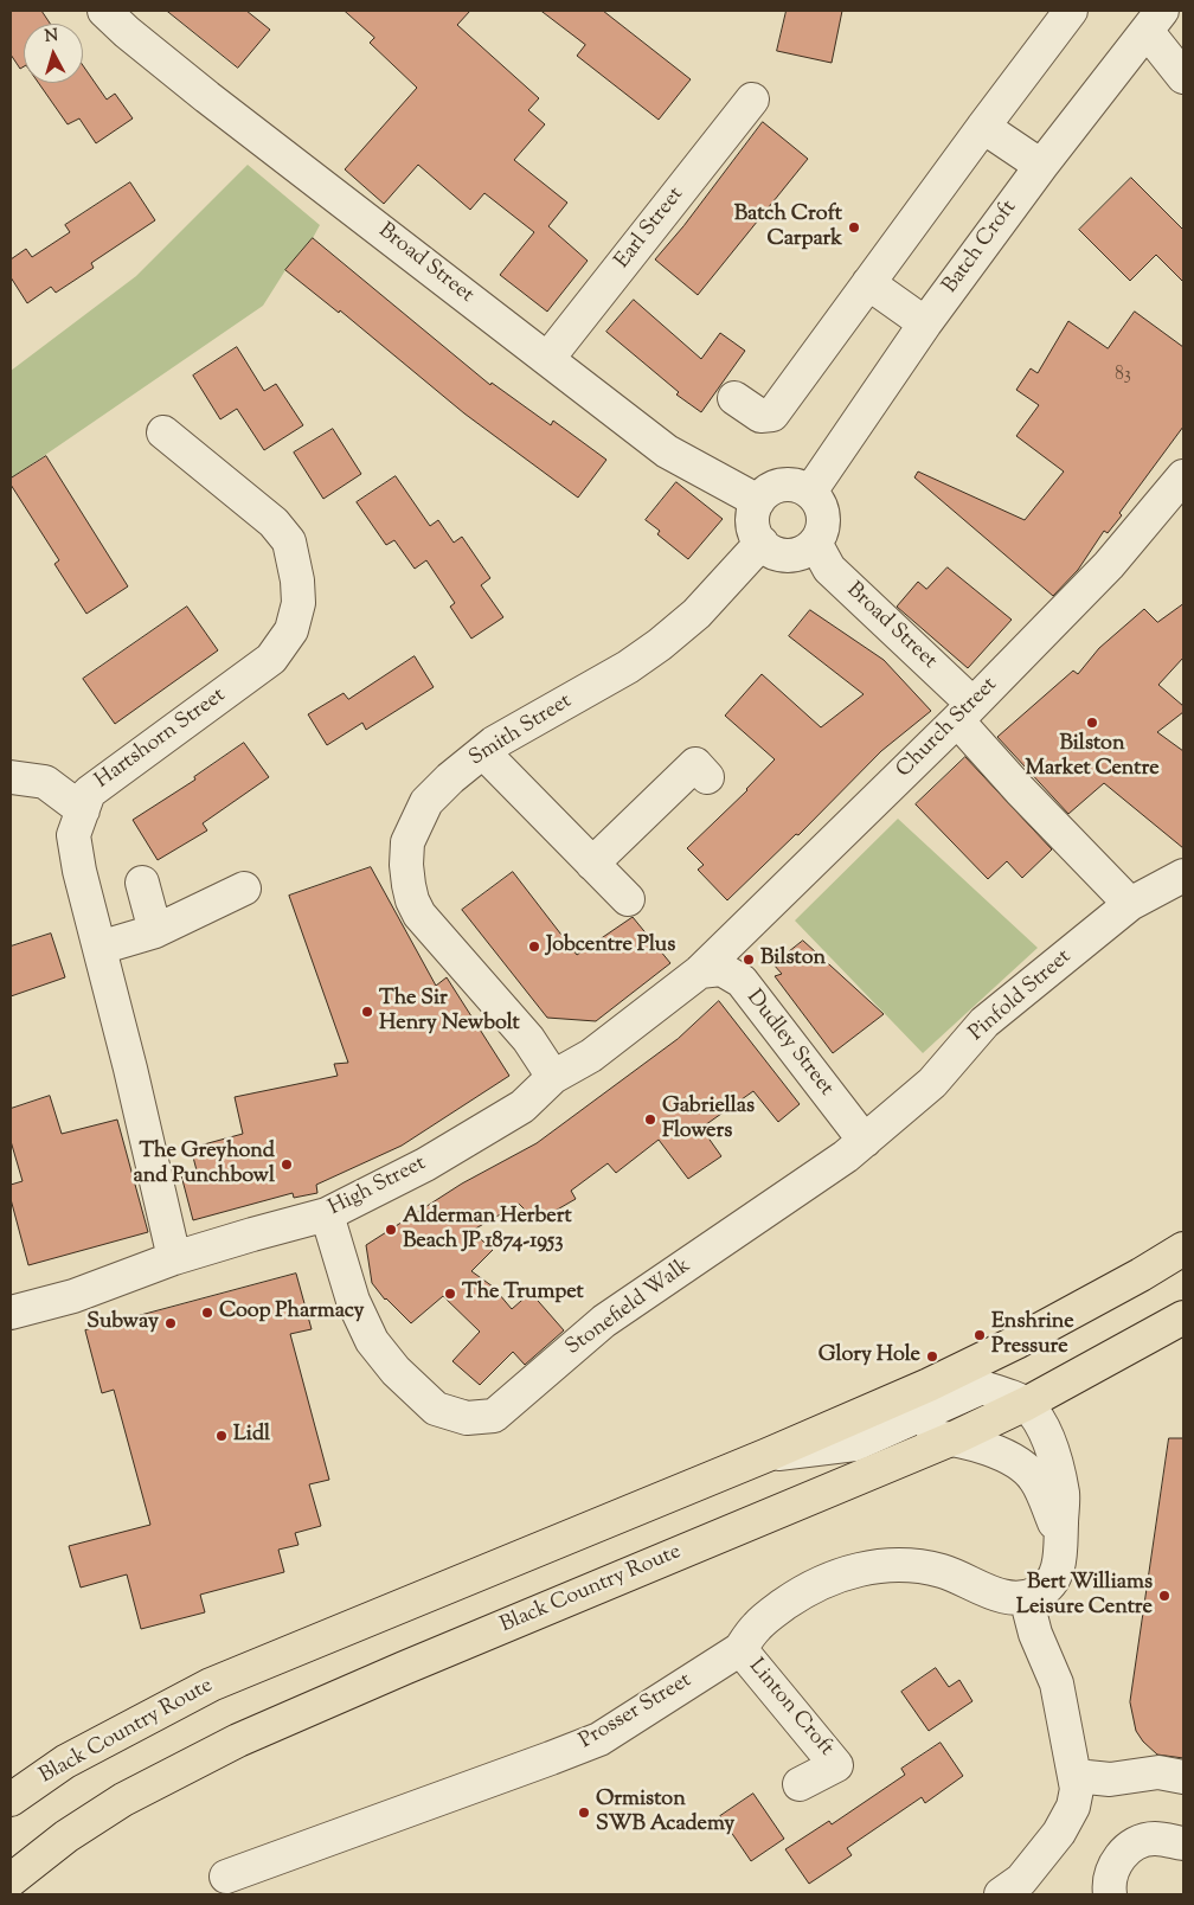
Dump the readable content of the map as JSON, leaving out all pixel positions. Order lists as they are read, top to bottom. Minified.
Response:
{"streets":{"highway":["Black Country Route"],"street":["Earl Street","Batch Croft","Broad Street","Church Street","Smith Street","Hartshorn Street","Pinfold Street","Dudley Street","High Street","Stonefield Walk","Linton Croft","Prosser Street"]},"crossings":[["Earl Street","Broad Street"],["Batch Croft","Broad Street"],["Batch Croft","Smith Street"],["Broad Street","Church Street"],["Broad Street","Smith Street"],["Church Street","Dudley Street"],["Church Street","High Street"],["Smith Street","High Street"],["Hartshorn Street","High Street"],["Pinfold Street","Dudley Street"],["Pinfold Street","Stonefield Walk"],["Dudley Street","High Street"],["Dudley Street","Stonefield Walk"],["High Street","Stonefield Walk"],["Linton Croft","Prosser Street"]],"places":["Batch Croft Carpark","Bilston Market Centre","Jobcentre Plus","Bilston","The Sir Henry Newbolt","Gabriellas Flowers","The Greyhond and Punchbowl","Alderman Herbert Beach JP 1874-1953","The Trumpet","Coop Pharmacy","Subway","Enshrine Pressure","Glory Hole","Lidl","Bert Williams Leisure Centre","Ormiston SWB Academy"],"house_numbers":["83"],"north":"top"}
